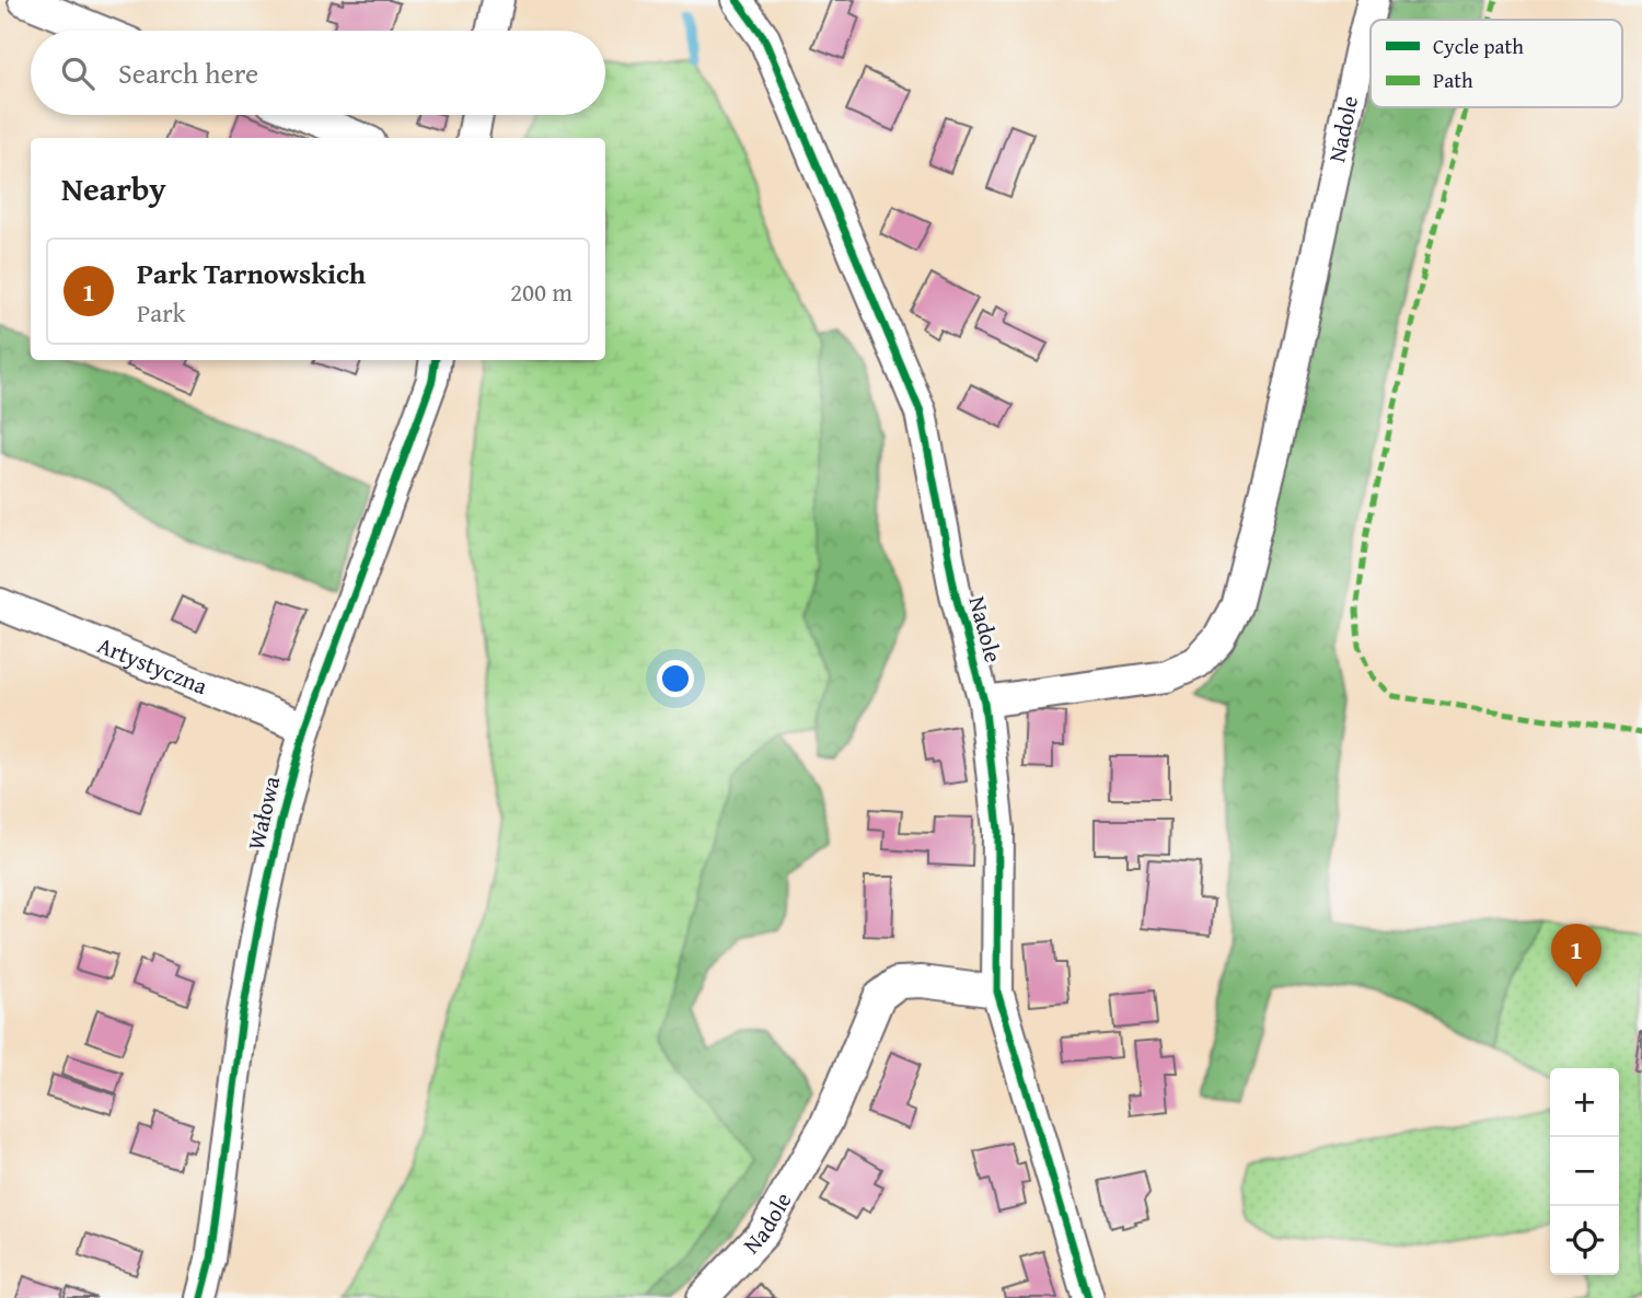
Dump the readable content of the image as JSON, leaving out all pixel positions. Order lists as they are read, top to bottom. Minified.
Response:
{"streets":{"street":["Nadole","Artystyczna","Wałowa"]},"crossings":[["Artystyczna","Wałowa"]],"legend":["Cycle path","Path"],"page":{"search":"Search here","heading":"Nearby","list":[{"mark":"1","name":"Park Tarnowskich","note":"Park","value":"200 m"}],"pins":"1","map_buttons":["+","−"]}}
